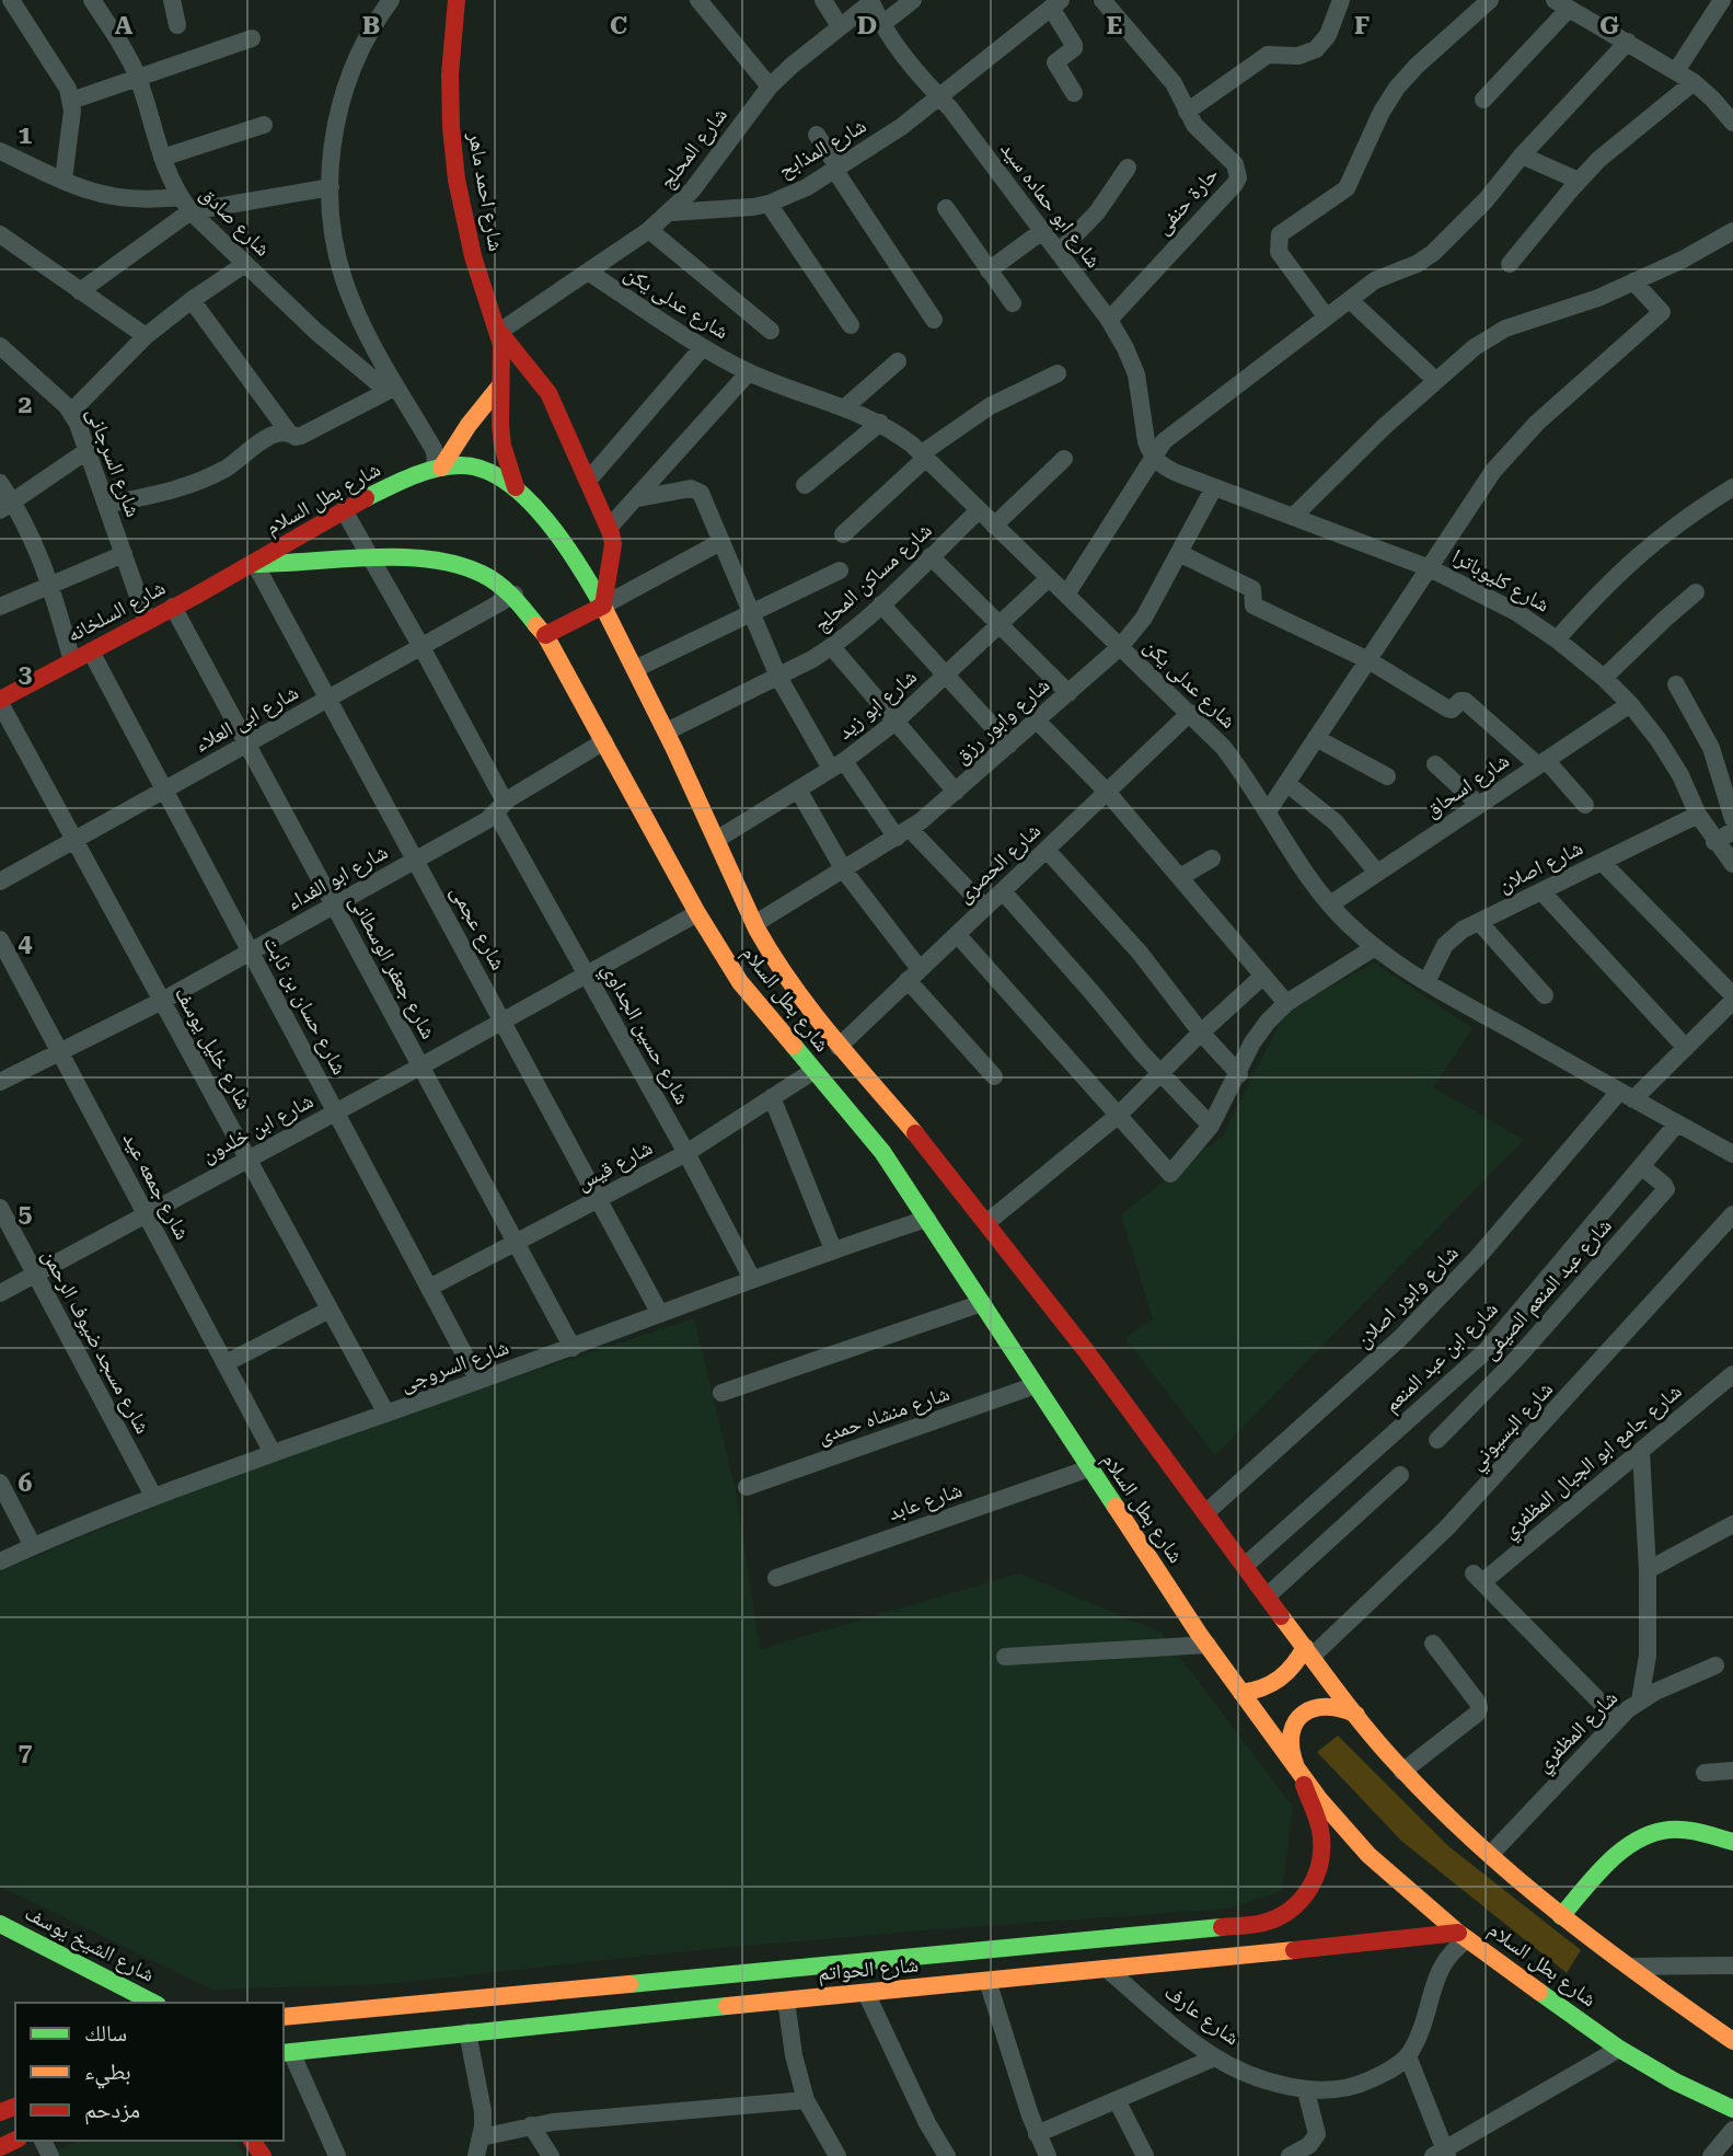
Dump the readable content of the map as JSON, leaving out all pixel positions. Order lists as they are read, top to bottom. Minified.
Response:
{"streets":{"main road":["شارع احمد ماهر","شارع بطل السلام","شارع السلخانه","شارع الشيخ يوسف","شارع الحواتم"],"street":["شارع المحلج","شارع المذابح","حارة حنفى","شارع ابو حماده سيد","شارع صادق","شارع عدلى يكن","شارع السرجانى","شارع مساكن المحلج","شارع كليوباترا","شارع ابو زيد","شارع ابى العلاء","شارع وابور رزق","شارع اسحاق","شارع الحصرى","شارع اصلان","شارع ابو الفداء","شارع عجمى","شارع جعفر الوسطانى","شارع حسان بن ثابت","شارع حسين الجداوي","شارع خليل يوسف","شارع ابن خلدون","شارع قيس","شارع جمعه عيد","شارع عبد المنعم الصيفى","شارع وابور اصلان","شارع مسجد ضيوف الرحمن","شارع ابن عبد المنعم","شارع السروجى","شارع منشاه حمدى","شارع البسيوني","شارع جامع ابو الجبال المظفري","شارع عابد","شارع المظفري","شارع عارف"]},"crossings":[["شارع المحلج","شارع المذابح"],["شارع المحلج","شارع احمد ماهر"],["شارع المحلج","شارع ابو حماده سيد"],["شارع المحلج","شارع عدلى يكن"],["شارع المذابح","شارع ابو حماده سيد"],["شارع احمد ماهر","شارع بطل السلام"],["حارة حنفى","شارع ابو حماده سيد"],["شارع ابو حماده سيد","شارع كليوباترا"],["شارع عدلى يكن","شارع مساكن المحلج"],["شارع عدلى يكن","شارع ابو زيد"],["شارع عدلى يكن","شارع وابور رزق"],["شارع عدلى يكن","شارع اسحاق"],["شارع عدلى يكن","شارع الحصرى"],["شارع عدلى يكن","شارع اصلان"],["شارع عدلى يكن","شارع وابور اصلان"],["شارع عدلى يكن","شارع ابن عبد المنعم"],["شارع السرجانى","شارع السلخانه"],["شارع بطل السلام","شارع مساكن المحلج"],["شارع بطل السلام","شارع السلخانه"],["شارع بطل السلام","شارع ابو زيد"],["شارع بطل السلام","شارع ابى العلاء"],["شارع بطل السلام","شارع وابور رزق"],["شارع بطل السلام","شارع الحصرى"],["شارع بطل السلام","شارع ابو الفداء"],["شارع بطل السلام","شارع عجمى"],["شارع بطل السلام","شارع حسين الجداوي"],["شارع بطل السلام","شارع ابن خلدون"],["شارع بطل السلام","شارع قيس"],["شارع بطل السلام","شارع وابور اصلان"],["شارع بطل السلام","شارع ابن عبد المنعم"],["شارع بطل السلام","شارع السروجى"],["شارع بطل السلام","شارع منشاه حمدى"],["شارع بطل السلام","شارع البسيوني"],["شارع بطل السلام","شارع عابد"],["شارع بطل السلام","شارع المظفري"],["شارع بطل السلام","شارع الحواتم"],["شارع كليوباترا","شارع وابور رزق"],["شارع كليوباترا","شارع اسحاق"],["شارع كليوباترا","شارع اصلان"],["شارع السلخانه","شارع عجمى"],["شارع السلخانه","شارع جعفر الوسطانى"],["شارع السلخانه","شارع حسان بن ثابت"],["شارع السلخانه","شارع خليل يوسف"],["شارع ابى العلاء","شارع عجمى"],["شارع ابى العلاء","شارع جعفر الوسطانى"],["شارع ابى العلاء","شارع حسان بن ثابت"],["شارع ابى العلاء","شارع حسين الجداوي"],["شارع ابى العلاء","شارع خليل يوسف"],["شارع ابو الفداء","شارع عجمى"],["شارع ابو الفداء","شارع جعفر الوسطانى"],["شارع ابو الفداء","شارع حسان بن ثابت"],["شارع ابو الفداء","شارع حسين الجداوي"],["شارع ابو الفداء","شارع خليل يوسف"],["شارع ابو الفداء","شارع جمعه عيد"],["شارع عجمى","شارع ابن خلدون"],["شارع عجمى","شارع قيس"],["شارع عجمى","شارع السروجى"],["شارع جعفر الوسطانى","شارع ابن خلدون"],["شارع جعفر الوسطانى","شارع قيس"],["شارع جعفر الوسطانى","شارع السروجى"],["شارع حسان بن ثابت","شارع ابن خلدون"],["شارع حسان بن ثابت","شارع قيس"],["شارع حسان بن ثابت","شارع السروجى"],["شارع حسين الجداوي","شارع ابن خلدون"],["شارع حسين الجداوي","شارع قيس"],["شارع حسين الجداوي","شارع السروجى"],["شارع خليل يوسف","شارع ابن خلدون"],["شارع خليل يوسف","شارع السروجى"],["شارع ابن خلدون","شارع جمعه عيد"],["شارع ابن خلدون","شارع مسجد ضيوف الرحمن"],["شارع جمعه عيد","شارع السروجى"],["شارع عبد المنعم الصيفى","شارع ابن عبد المنعم"],["شارع مسجد ضيوف الرحمن","شارع السروجى"],["شارع جامع ابو الجبال المظفري","شارع المظفري"],["شارع الحواتم","شارع عارف"]],"legend":["سالك","بطيء","مزدحم"],"grid":{"columns":["A","B","C","D","E","F","G"],"rows":["1","2","3","4","5","6","7"]}}
